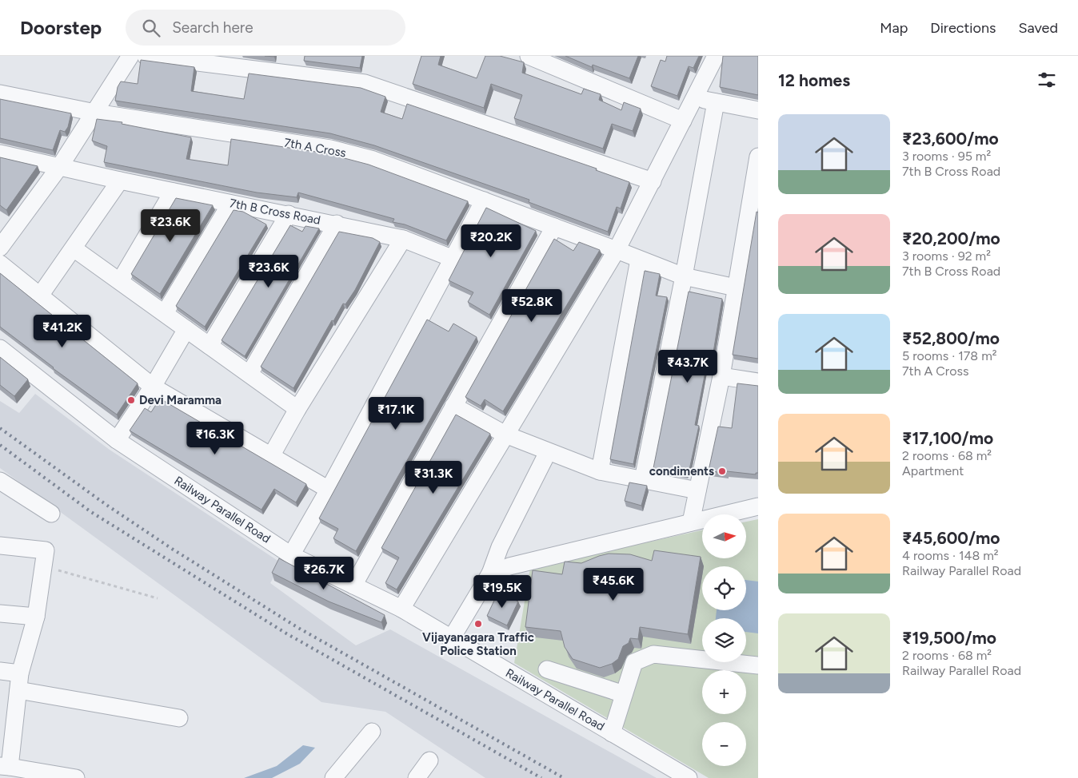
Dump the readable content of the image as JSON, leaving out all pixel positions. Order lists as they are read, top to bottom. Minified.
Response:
{"streets":{"street":["7th A Cross","7th B Cross Road","Railway Parallel Road"]},"places":["Devi Maramma","condiments","Vijayanagara Traffic Police Station"],"north":"right","page":{"header":"Doorstep","search":"Search here","nav":["Map","Directions","Saved"],"heading":"12 homes","list":[{"name":"₹23,600/mo","note":"3 rooms · 95 m² · 7th B Cross Road"},{"name":"₹20,200/mo","note":"3 rooms · 92 m² · 7th B Cross Road"},{"name":"₹52,800/mo","note":"5 rooms · 178 m² · 7th A Cross"},{"name":"₹17,100/mo","note":"2 rooms · 68 m² · Apartment"},{"name":"₹45,600/mo","note":"4 rooms · 148 m² · Railway Parallel Road"},{"name":"₹19,500/mo","note":"2 rooms · 68 m² · Railway Parallel Road"}],"price":["₹23.6K","₹20.2K","₹23.6K","₹52.8K","₹41.2K","₹43.7K","₹17.1K","₹16.3K","₹31.3K","₹26.7K","₹45.6K","₹19.5K"],"map_buttons":["+","−"]}}
